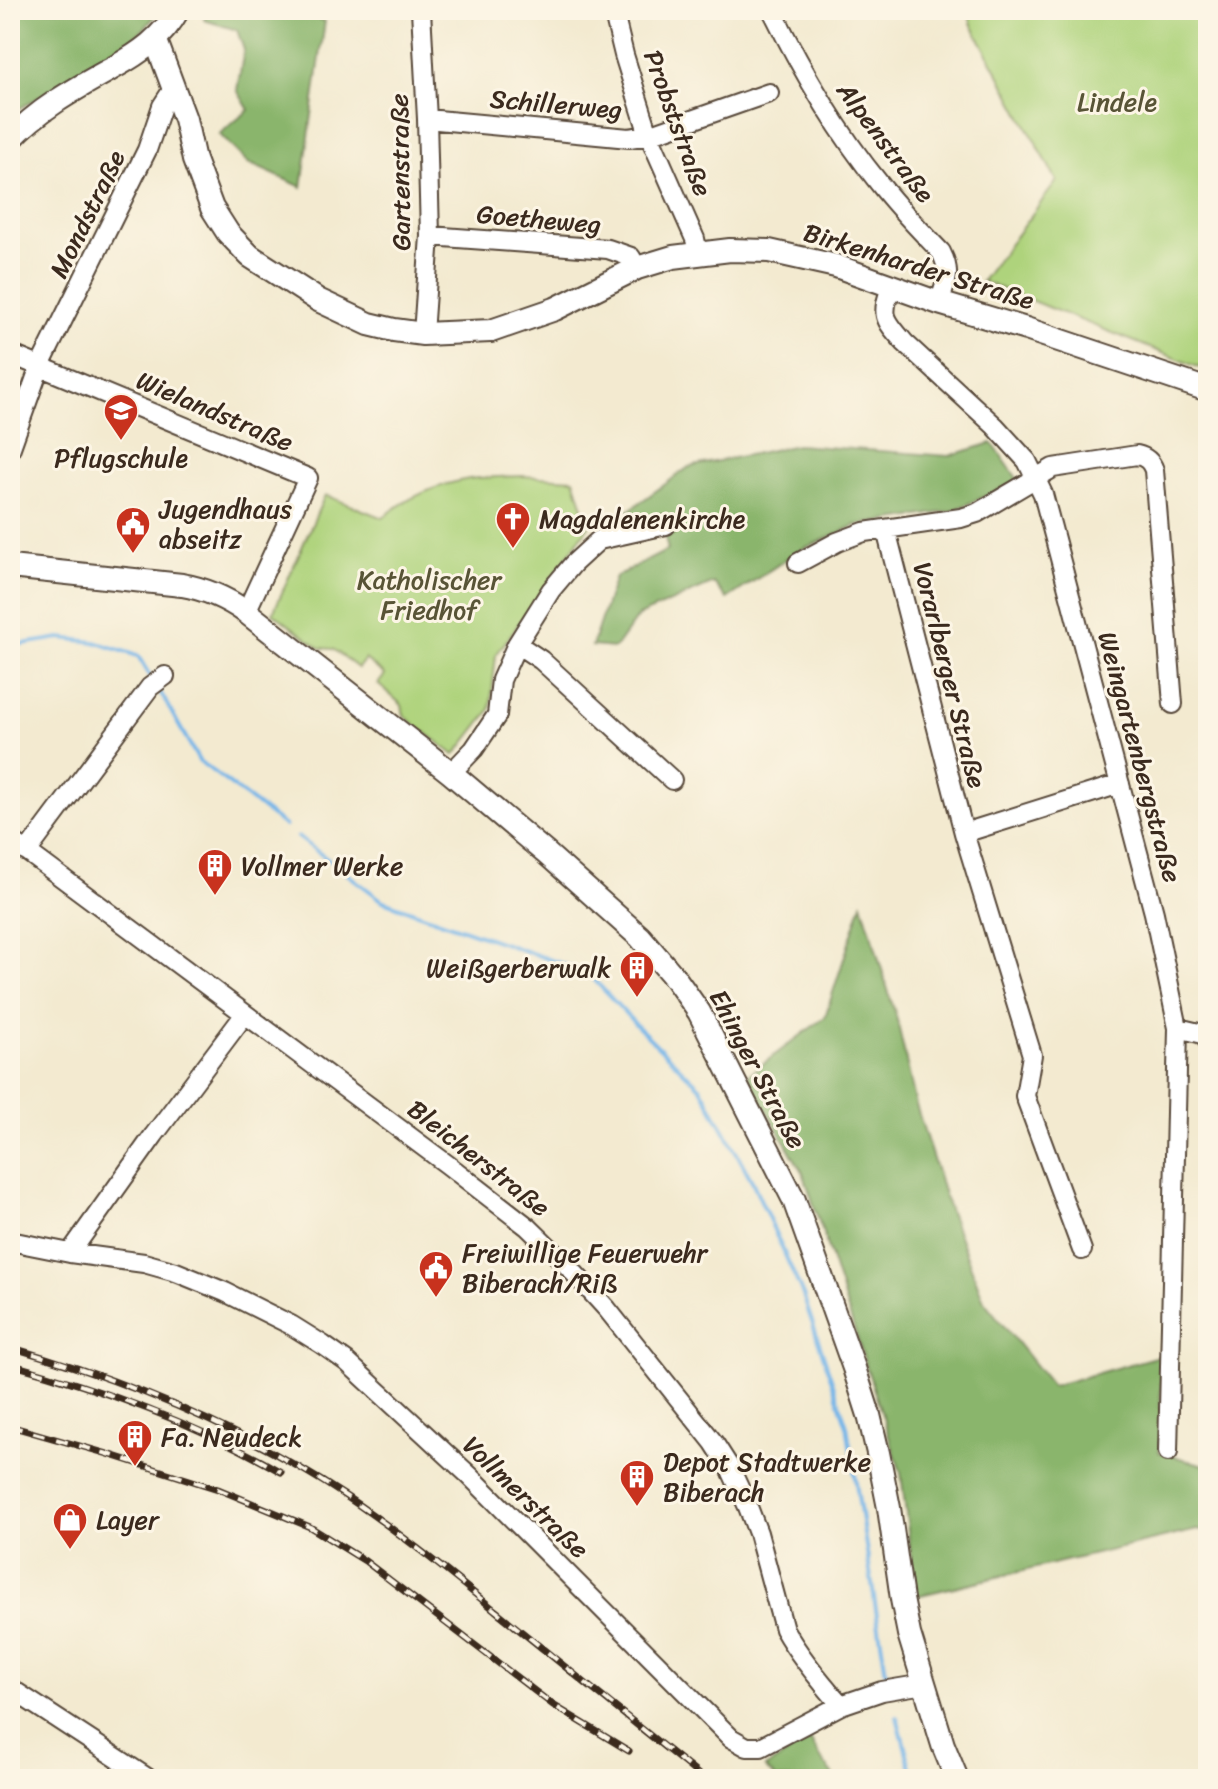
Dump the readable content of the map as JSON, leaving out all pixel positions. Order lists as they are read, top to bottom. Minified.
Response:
{"streets":{"main road":["Birkenharder Straße","Ehinger Straße"],"street":["Schillerweg","Probststraße","Alpenstraße","Gartenstraße","Mondstraße","Goetheweg","Wielandstraße","Vorarlberger Straße","Weingartenbergstraße","Bleicherstraße","Vollmerstraße"]},"crossings":[["Schillerweg","Probststraße"],["Schillerweg","Gartenstraße"],["Probststraße","Birkenharder Straße"],["Alpenstraße","Birkenharder Straße"],["Gartenstraße","Goetheweg"],["Gartenstraße","Birkenharder Straße"],["Mondstraße","Birkenharder Straße"],["Mondstraße","Wielandstraße"],["Goetheweg","Birkenharder Straße"],["Birkenharder Straße","Weingartenbergstraße"],["Wielandstraße","Ehinger Straße"],["Vorarlberger Straße","Weingartenbergstraße"],["Ehinger Straße","Vollmerstraße"],["Bleicherstraße","Vollmerstraße"]],"parks":["Lindele","Katholischer Friedhof"],"places":{"school or university":["Pflugschule"],"church":["Magdalenenkirche"],"public building":["Jugendhaus abseitz","Freiwillige Feuerwehr Biberach/Riß"],"building":["Vollmer Werke","Weißgerberwalk","Fa. Neudeck","Depot Stadtwerke Biberach"],"shop":["Layer"]}}
